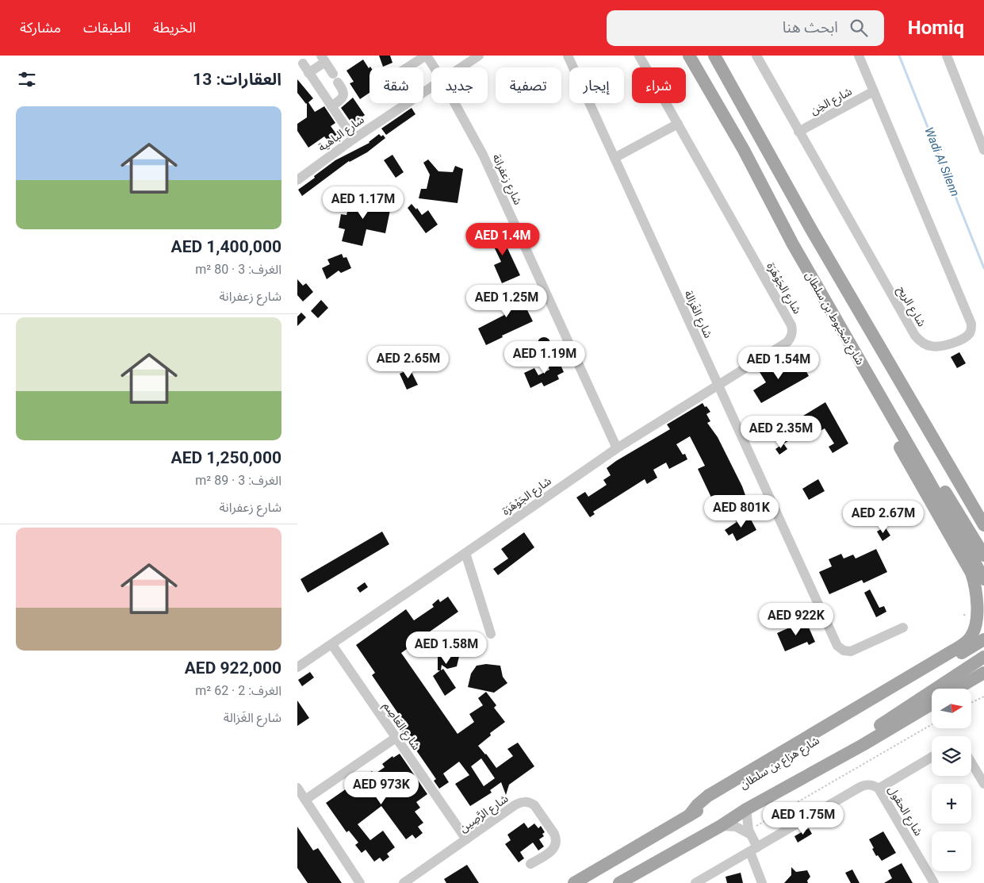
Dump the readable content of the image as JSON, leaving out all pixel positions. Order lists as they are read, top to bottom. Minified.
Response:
{"streets":{"main road":["شارع شخبوط بن سلطان","شارع هزاع بن سلطان"],"street":["شارع الخِن","شارع الباهية","شارع زعفرانة","شارع الجَوْهَرَة","شارع الريح","شارع الغَزالة","شارع العَاصِم","شارع الحقول","شارع الرَّصِين"]},"crossings":[["شارع الخِن","شارع الريح"],["شارع زعفرانة","شارع الجَوْهَرَة"],["شارع الجَوْهَرَة","شارع الغَزالة"],["شارع الجَوْهَرَة","شارع العَاصِم"],["شارع العَاصِم","شارع الرَّصِين"]],"water":["Wadi Al Silenn"],"north":"right","page":{"header":"Homiq","search":"ابحث هنا","nav":["الخريطة","الطبقات","مشاركة"],"heading":"العقارات: 13","chip":["شراء","إيجار","تصفية","جديد","شقة"],"list":[{"name":"AED 1,400,000","note":"الغرف: 3 · 80 m² · شارع زعفرانة"},{"name":"AED 1,250,000","note":"الغرف: 3 · 89 m² · شارع زعفرانة"},{"name":"AED 922,000","note":"الغرف: 2 · 62 m² · شارع الغَزالة"}],"price":["AED 1.17M","AED 1.4M","AED 1.25M","AED 1.19M","AED 2.65M","AED 1.54M","AED 2.35M","AED 801K","AED 2.67M","AED 922K","AED 1.58M","AED 973K","AED 1.75M"],"map_buttons":["+","−"]}}
